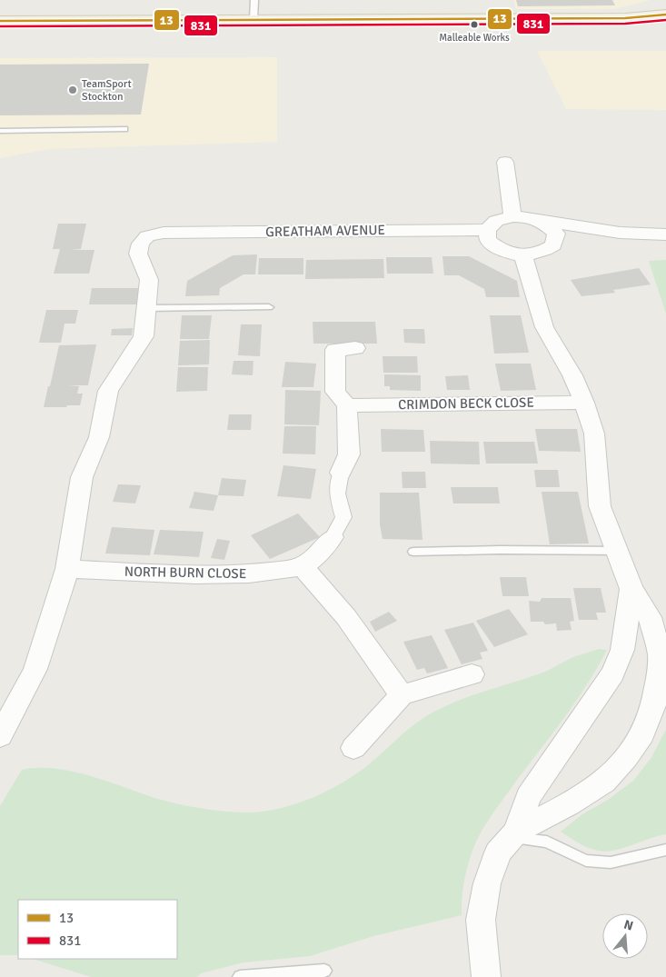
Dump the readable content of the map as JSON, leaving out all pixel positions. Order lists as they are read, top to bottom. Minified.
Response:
{"streets":{"street":["GREATHAM AVENUE","CRIMDON BECK CLOSE","NORTH BURN CLOSE"]},"places":["Malleable Works","TeamSport Stockton"],"lines":["transit line 13","transit line 831"],"legend":["13","831"],"north":"top"}
